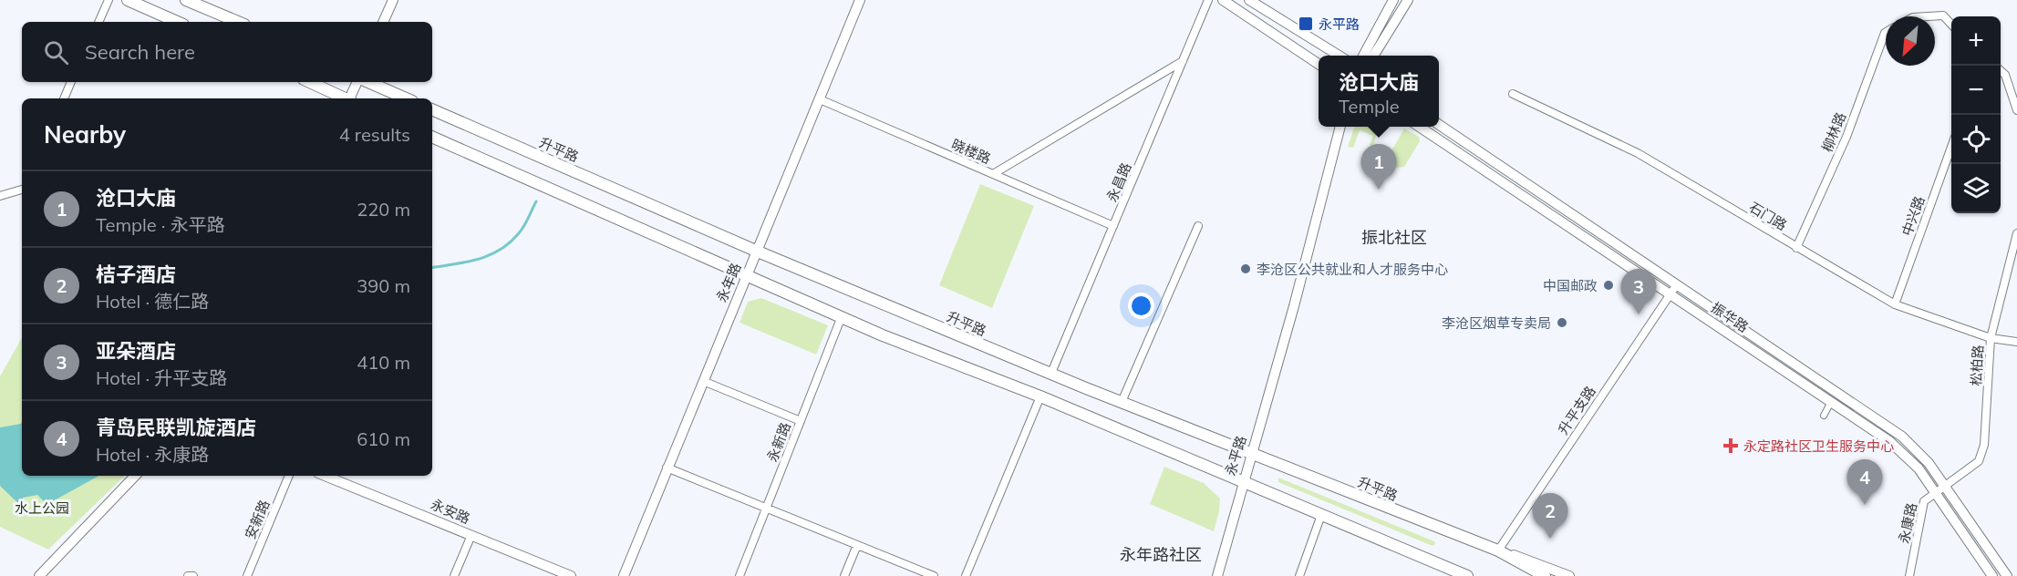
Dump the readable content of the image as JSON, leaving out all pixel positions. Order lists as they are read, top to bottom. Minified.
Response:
{"streets":{"main road":["升平路","永年路","振华路","永平路","永安路"],"street":["柳林路","晓楼路","永昌路","石门路","中兴路","松柏路","升平支路","永新路","安新路","永康路"]},"crossings":[["柳林路","石门路"],["升平路","永昌路"],["升平路","永年路"],["升平路","升平支路"],["升平路","永平路"],["晓楼路","永昌路"],["晓楼路","永年路"],["石门路","中兴路"],["石门路","松柏路"],["振华路","松柏路"],["振华路","升平支路"],["振华路","永康路"],["松柏路","永康路"]],"districts":["振北社区","永年路社区"],"parks":["水上公园"],"places":{"transit":["永平路"],"other":["李沧区公共就业和人才服务中心","中国邮政","李沧区烟草专卖局"],"health":["永定路社区卫生服务中心"]},"north":"bottom left","page":{"map_buttons":["+","−"],"search":"Search here","popup":["沧口大庙","Temple"],"heading":["Nearby","4 results"],"pins":["1","3","4","2"],"list":[{"mark":"1","name":"沧口大庙","note":"Temple · 永平路","value":"220 m"},{"mark":"2","name":"桔子酒店","note":"Hotel · 德仁路","value":"390 m"},{"mark":"3","name":"亚朵酒店","note":"Hotel · 升平支路","value":"410 m"},{"mark":"4","name":"青岛民联凯旋酒店","note":"Hotel · 永康路","value":"610 m"}]}}
